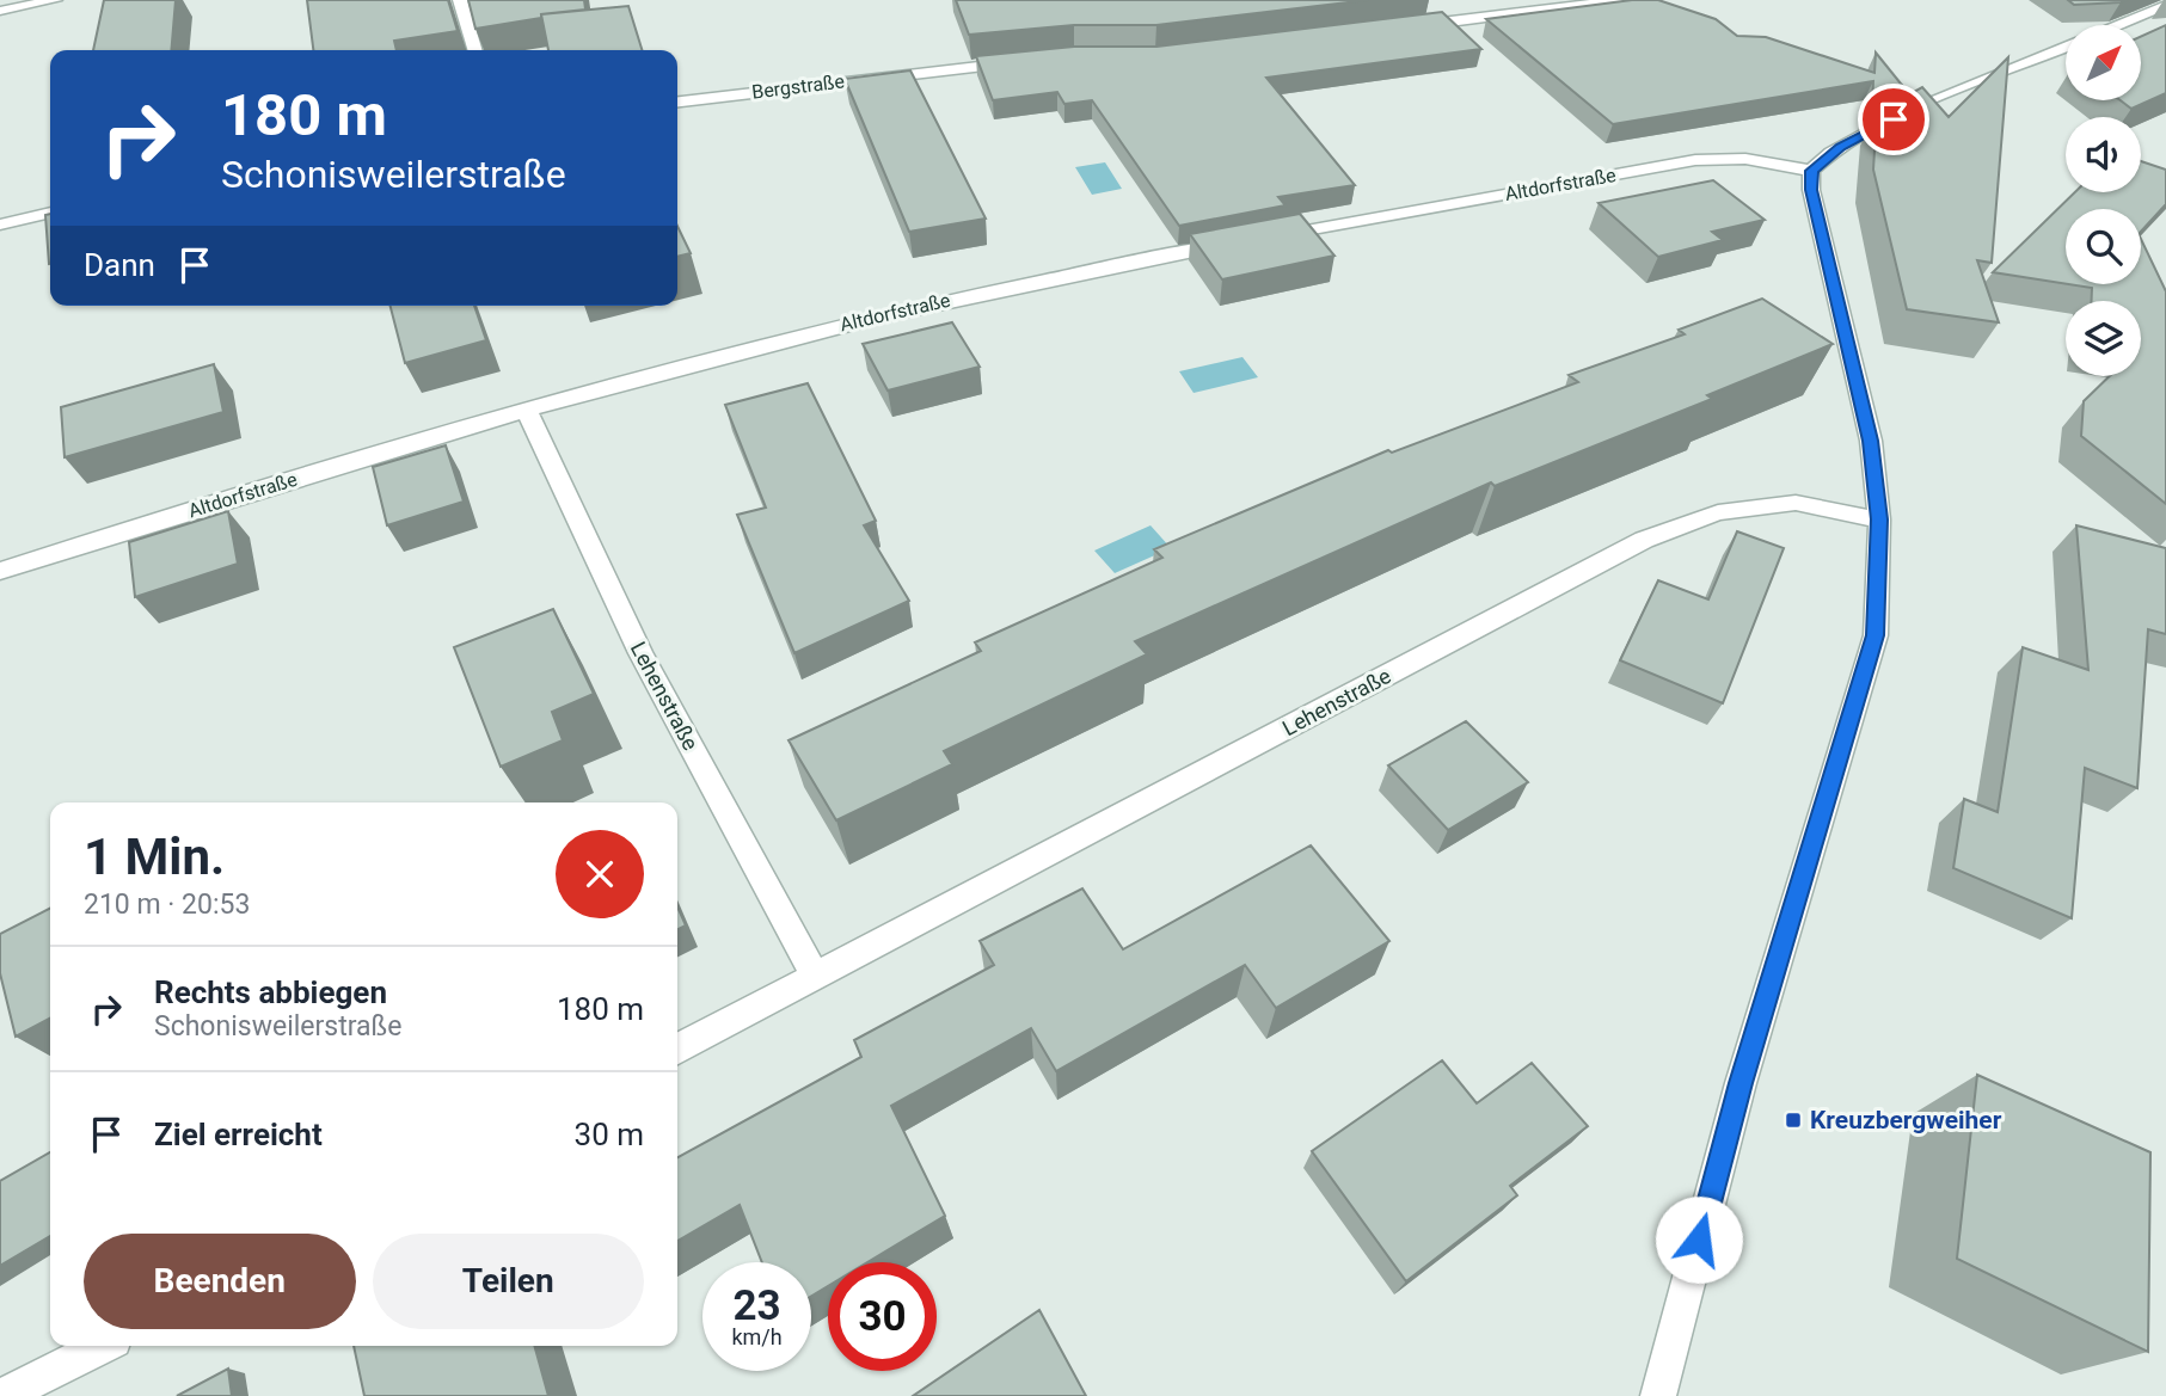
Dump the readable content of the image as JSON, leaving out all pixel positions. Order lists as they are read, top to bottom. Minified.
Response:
{"streets":{"street":["Bergstraße","Altdorfstraße","Lehenstraße"]},"crossings":[["Altdorfstraße","Lehenstraße"]],"places":{"transit":["Kreuzbergweiher"]},"north":"top right","page":{"turn":["180 m","Schonisweilerstraße"],"then":"Dann","heading":["1 Min.","210 m · 20:53"],"list":[{"name":"Rechts abbiegen","note":"Schonisweilerstraße","value":"180 m"},{"name":"Ziel erreicht","value":"30 m"}],"buttons":["Beenden","Teilen"],"speed":"23 km/h","limit":"30"}}
